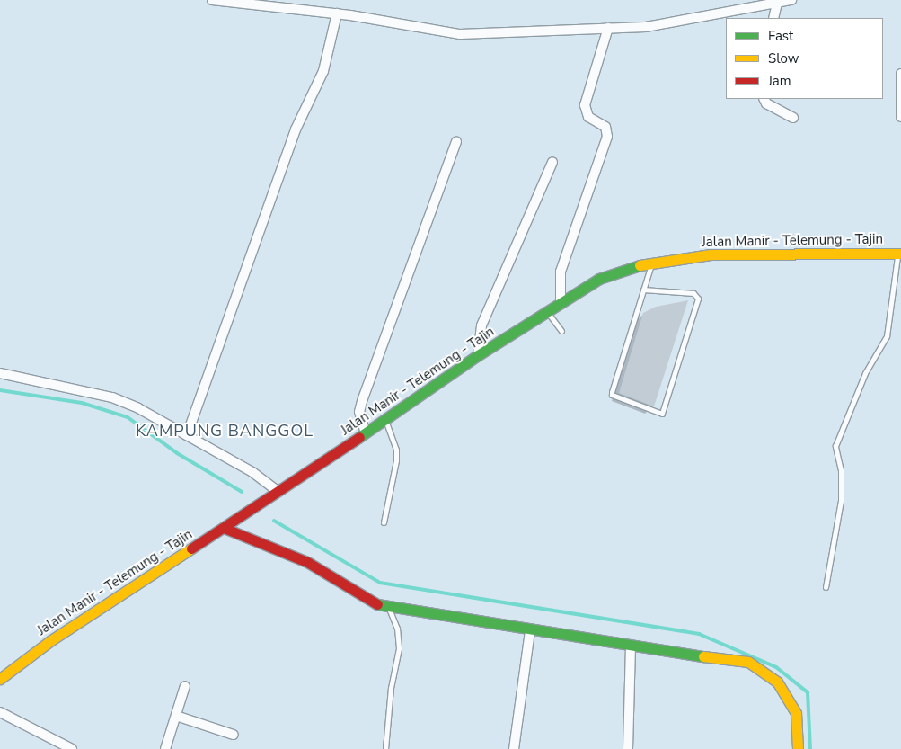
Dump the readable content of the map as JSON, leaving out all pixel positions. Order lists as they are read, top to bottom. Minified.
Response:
{"streets":{"main road":["Jalan Manir - Telemung - Tajin"]},"districts":["KAMPUNG BANGGOL"],"legend":["Fast","Slow","Jam"]}
